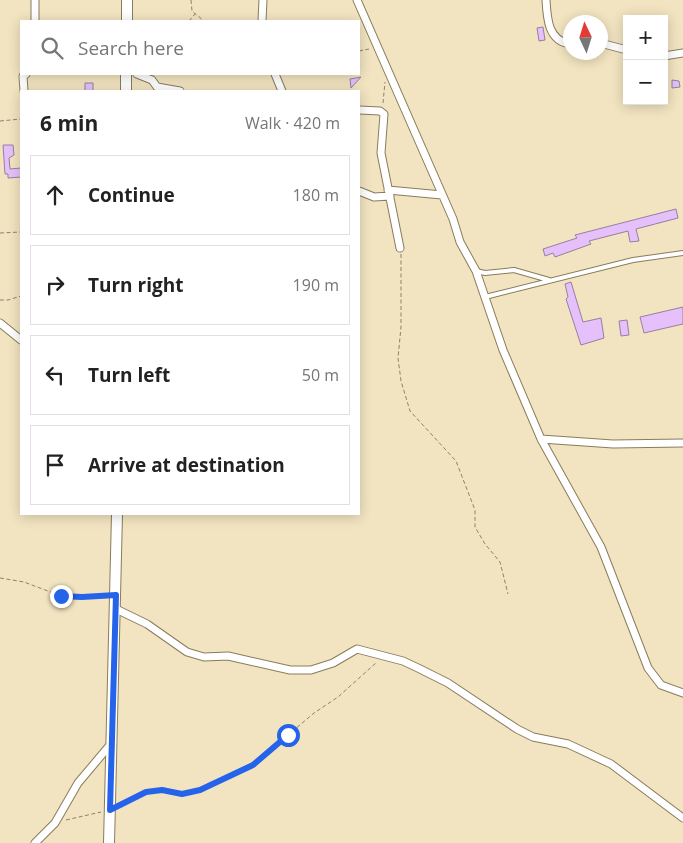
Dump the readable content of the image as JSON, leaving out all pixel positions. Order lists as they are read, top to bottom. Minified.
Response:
{"north":"top","page":{"map_buttons":["+","−"],"search":"Search here","heading":["6 min","Walk · 420 m"],"list":[["Continue","180 m"],["Turn right","190 m"],["Turn left","50 m"],"Arrive at destination"]}}
